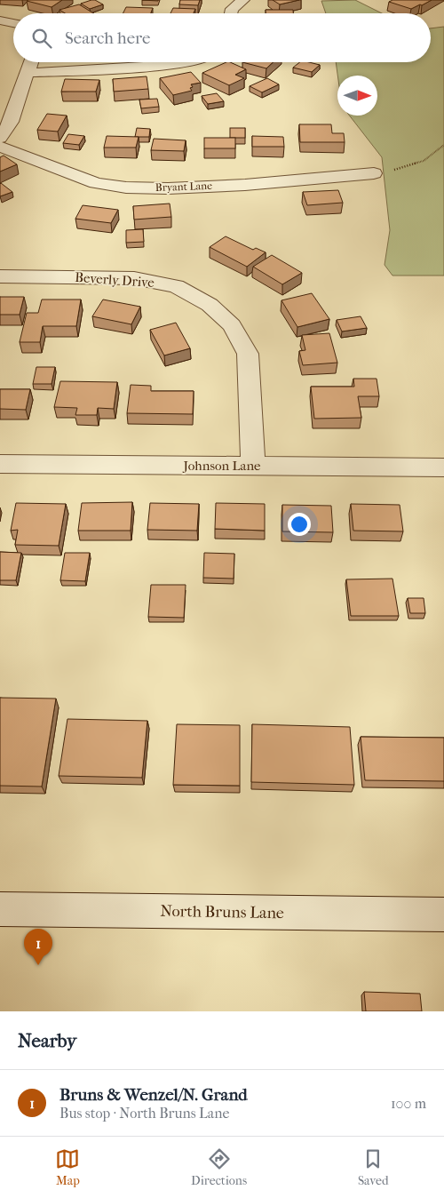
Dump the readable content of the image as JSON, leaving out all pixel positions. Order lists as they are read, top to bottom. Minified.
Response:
{"streets":{"street":["Bryant Lane","Beverly Drive","Johnson Lane","North Bruns Lane"]},"crossings":[["Beverly Drive","Johnson Lane"]],"north":"right","page":{"search":"Search here","pins":"1","heading":"Nearby","list":[{"mark":"1","name":"Bruns & Wenzel/N. Grand","note":"Bus stop · North Bruns Lane","value":"100 m"}],"nav":["Map","Directions","Saved"]}}
